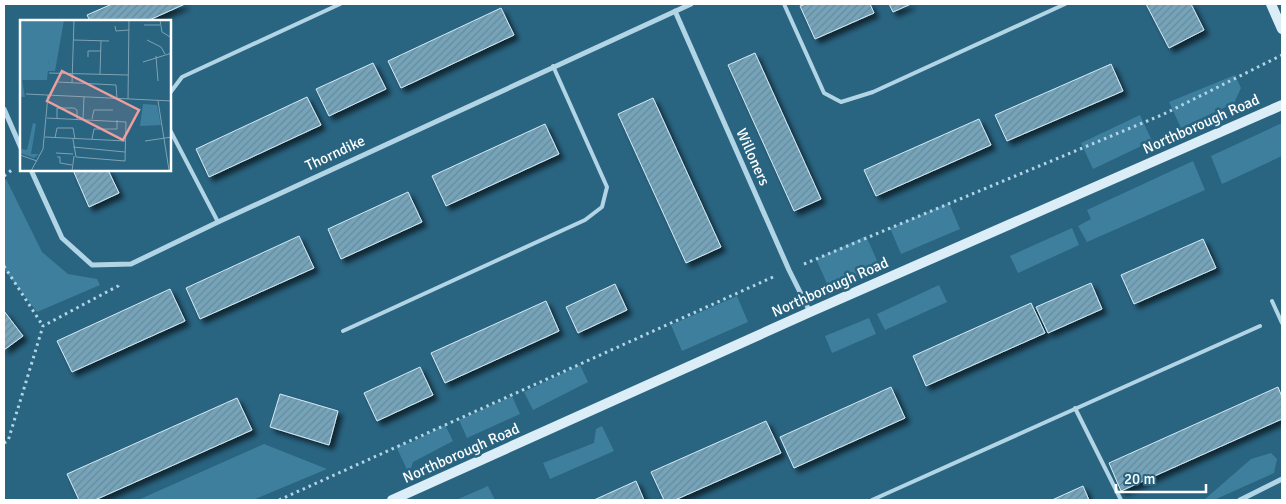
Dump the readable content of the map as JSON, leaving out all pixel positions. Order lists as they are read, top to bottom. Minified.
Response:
{"streets":{"street":["Northborough Road","Thorndike","Willoners"]},"crossings":[["Northborough Road","Willoners"],["Thorndike","Willoners"]],"scale_bar":"20 m"}
